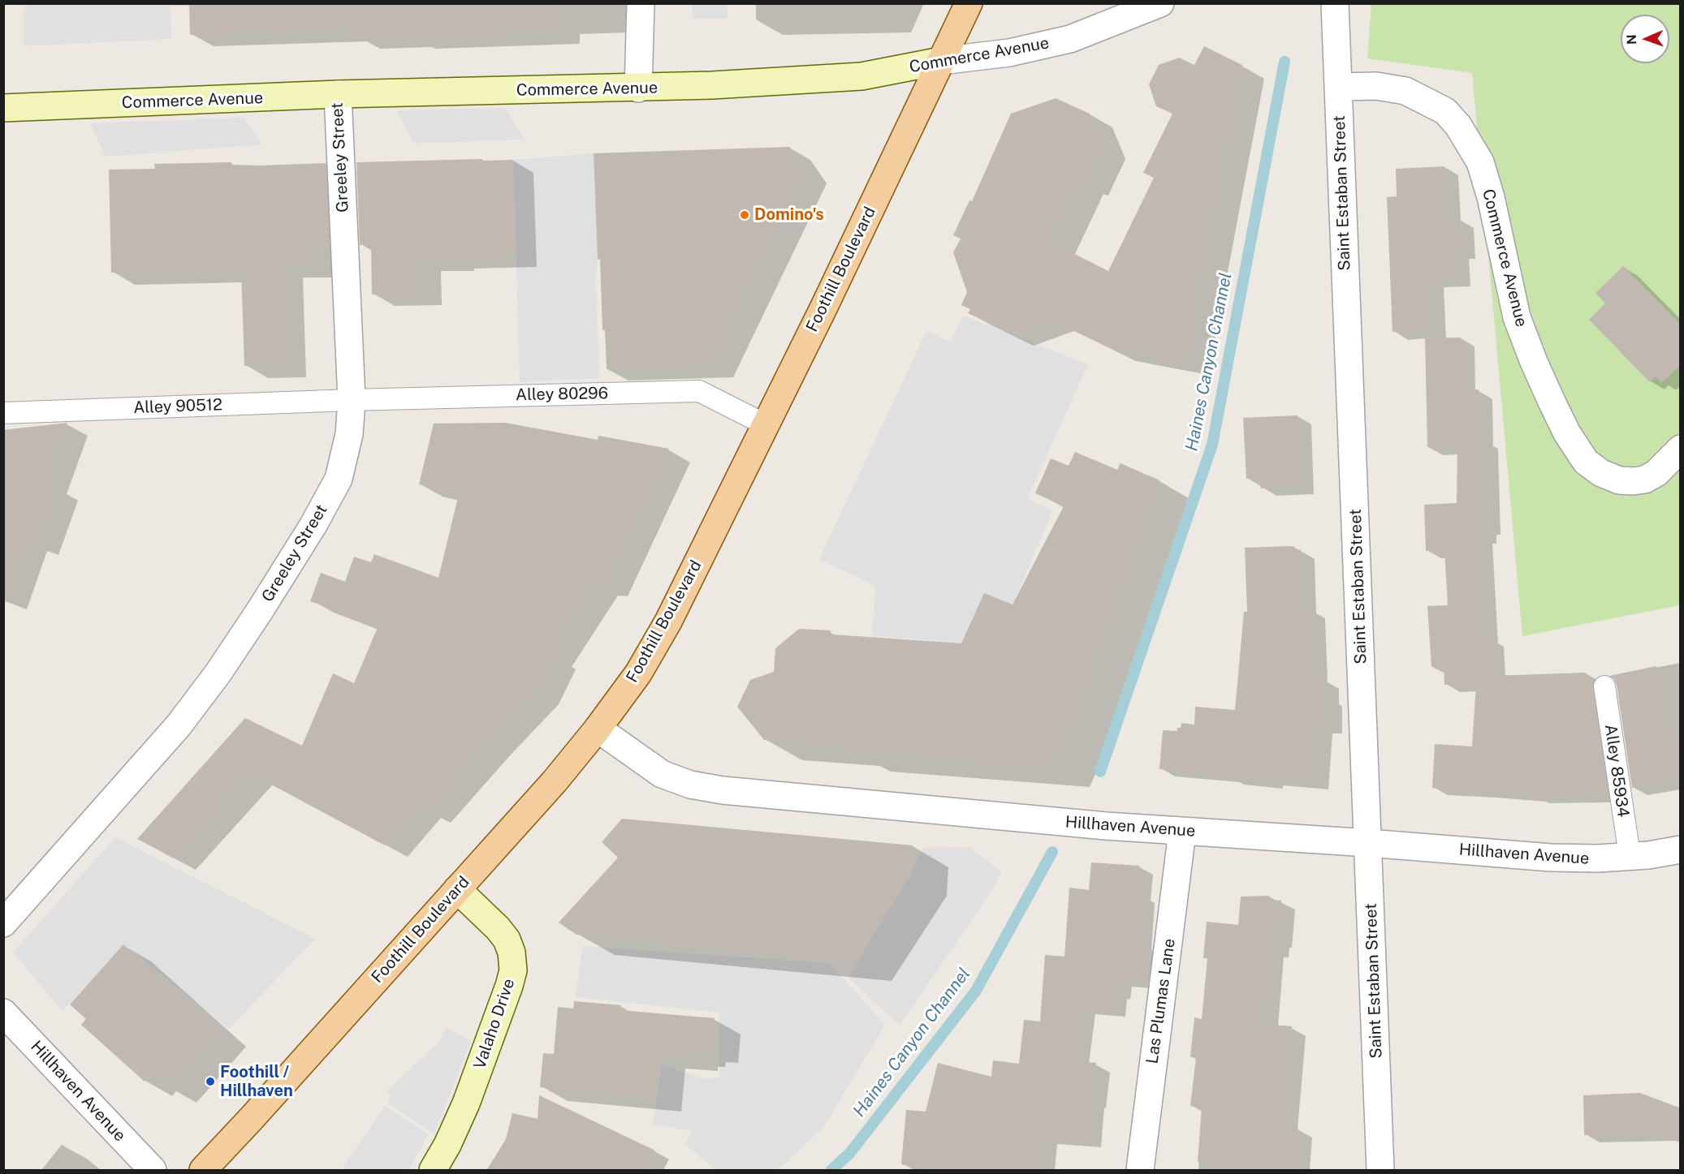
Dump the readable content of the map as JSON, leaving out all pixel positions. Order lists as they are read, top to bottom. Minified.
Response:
{"streets":{"main road":["Foothill Boulevard"],"street":["Commerce Avenue","Greeley Street","Saint Estaban Street","Hillhaven Avenue","Las Plumas Lane","Valaho Drive"],"lane":["Alley 80296","Alley 90512","Alley 85934"]},"crossings":[["Commerce Avenue","Greeley Street"],["Commerce Avenue","Saint Estaban Street"],["Commerce Avenue","Foothill Boulevard"],["Greeley Street","Alley 80296"],["Greeley Street","Alley 90512"],["Saint Estaban Street","Hillhaven Avenue"],["Foothill Boulevard","Alley 80296"],["Foothill Boulevard","Hillhaven Avenue"],["Foothill Boulevard","Valaho Drive"],["Alley 80296","Alley 90512"],["Alley 85934","Hillhaven Avenue"],["Hillhaven Avenue","Las Plumas Lane"]],"water":["Haines Canyon Channel"],"places":["Domino's","Foothill / Hillhaven"],"north":"left"}
